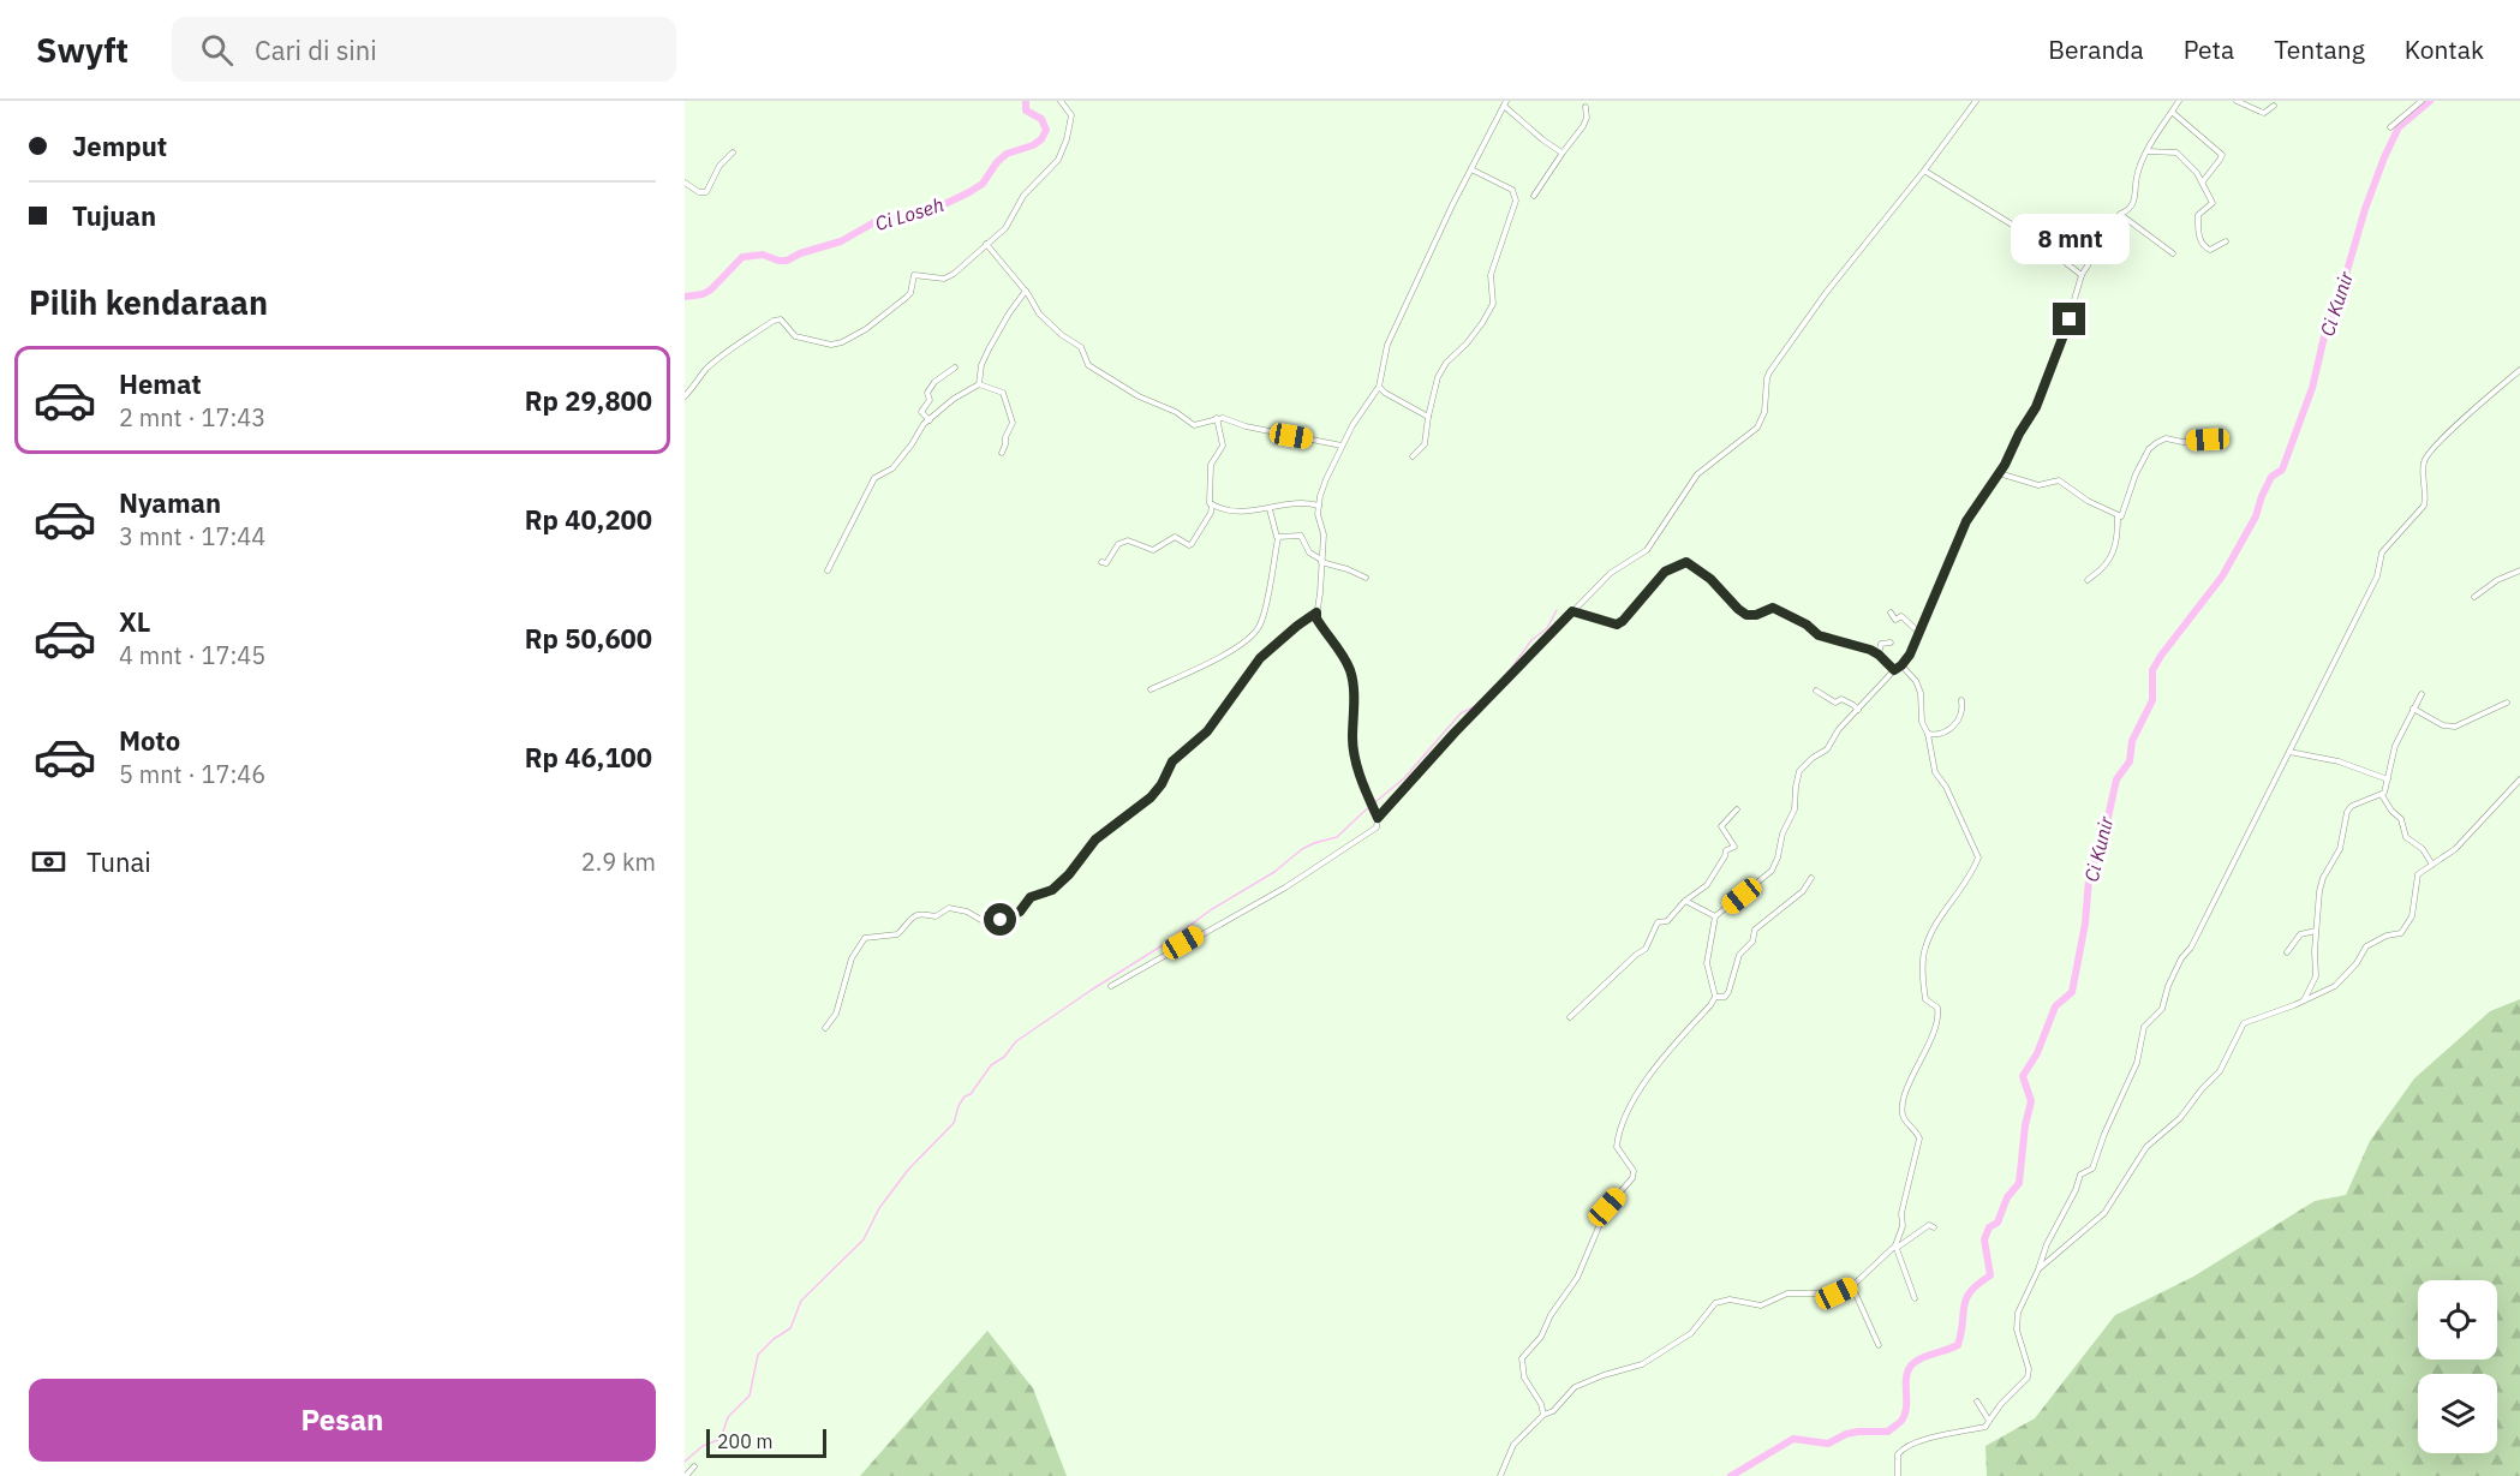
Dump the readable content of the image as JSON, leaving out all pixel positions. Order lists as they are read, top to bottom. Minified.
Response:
{"water":["Ci Loseh","Ci Kunir"],"scale_bar":"200 m","page":{"header":"Swyft","search":"Cari di sini","nav":["Beranda","Peta","Tentang","Kontak"],"banner":["Jemput","Tujuan"],"bubble":"8 mnt","heading":"Pilih kendaraan","list":[{"name":"Hemat","note":"2 mnt · 17:43","value":"Rp 29,800"},{"name":"Nyaman","note":"3 mnt · 17:44","value":"Rp 40,200"},{"name":"XL","note":"4 mnt · 17:45","value":"Rp 50,600"},{"name":"Moto","note":"5 mnt · 17:46","value":"Rp 46,100"}],"pay":["Tunai","2.9 km"],"buttons":"Pesan","scale":"200 m"}}
